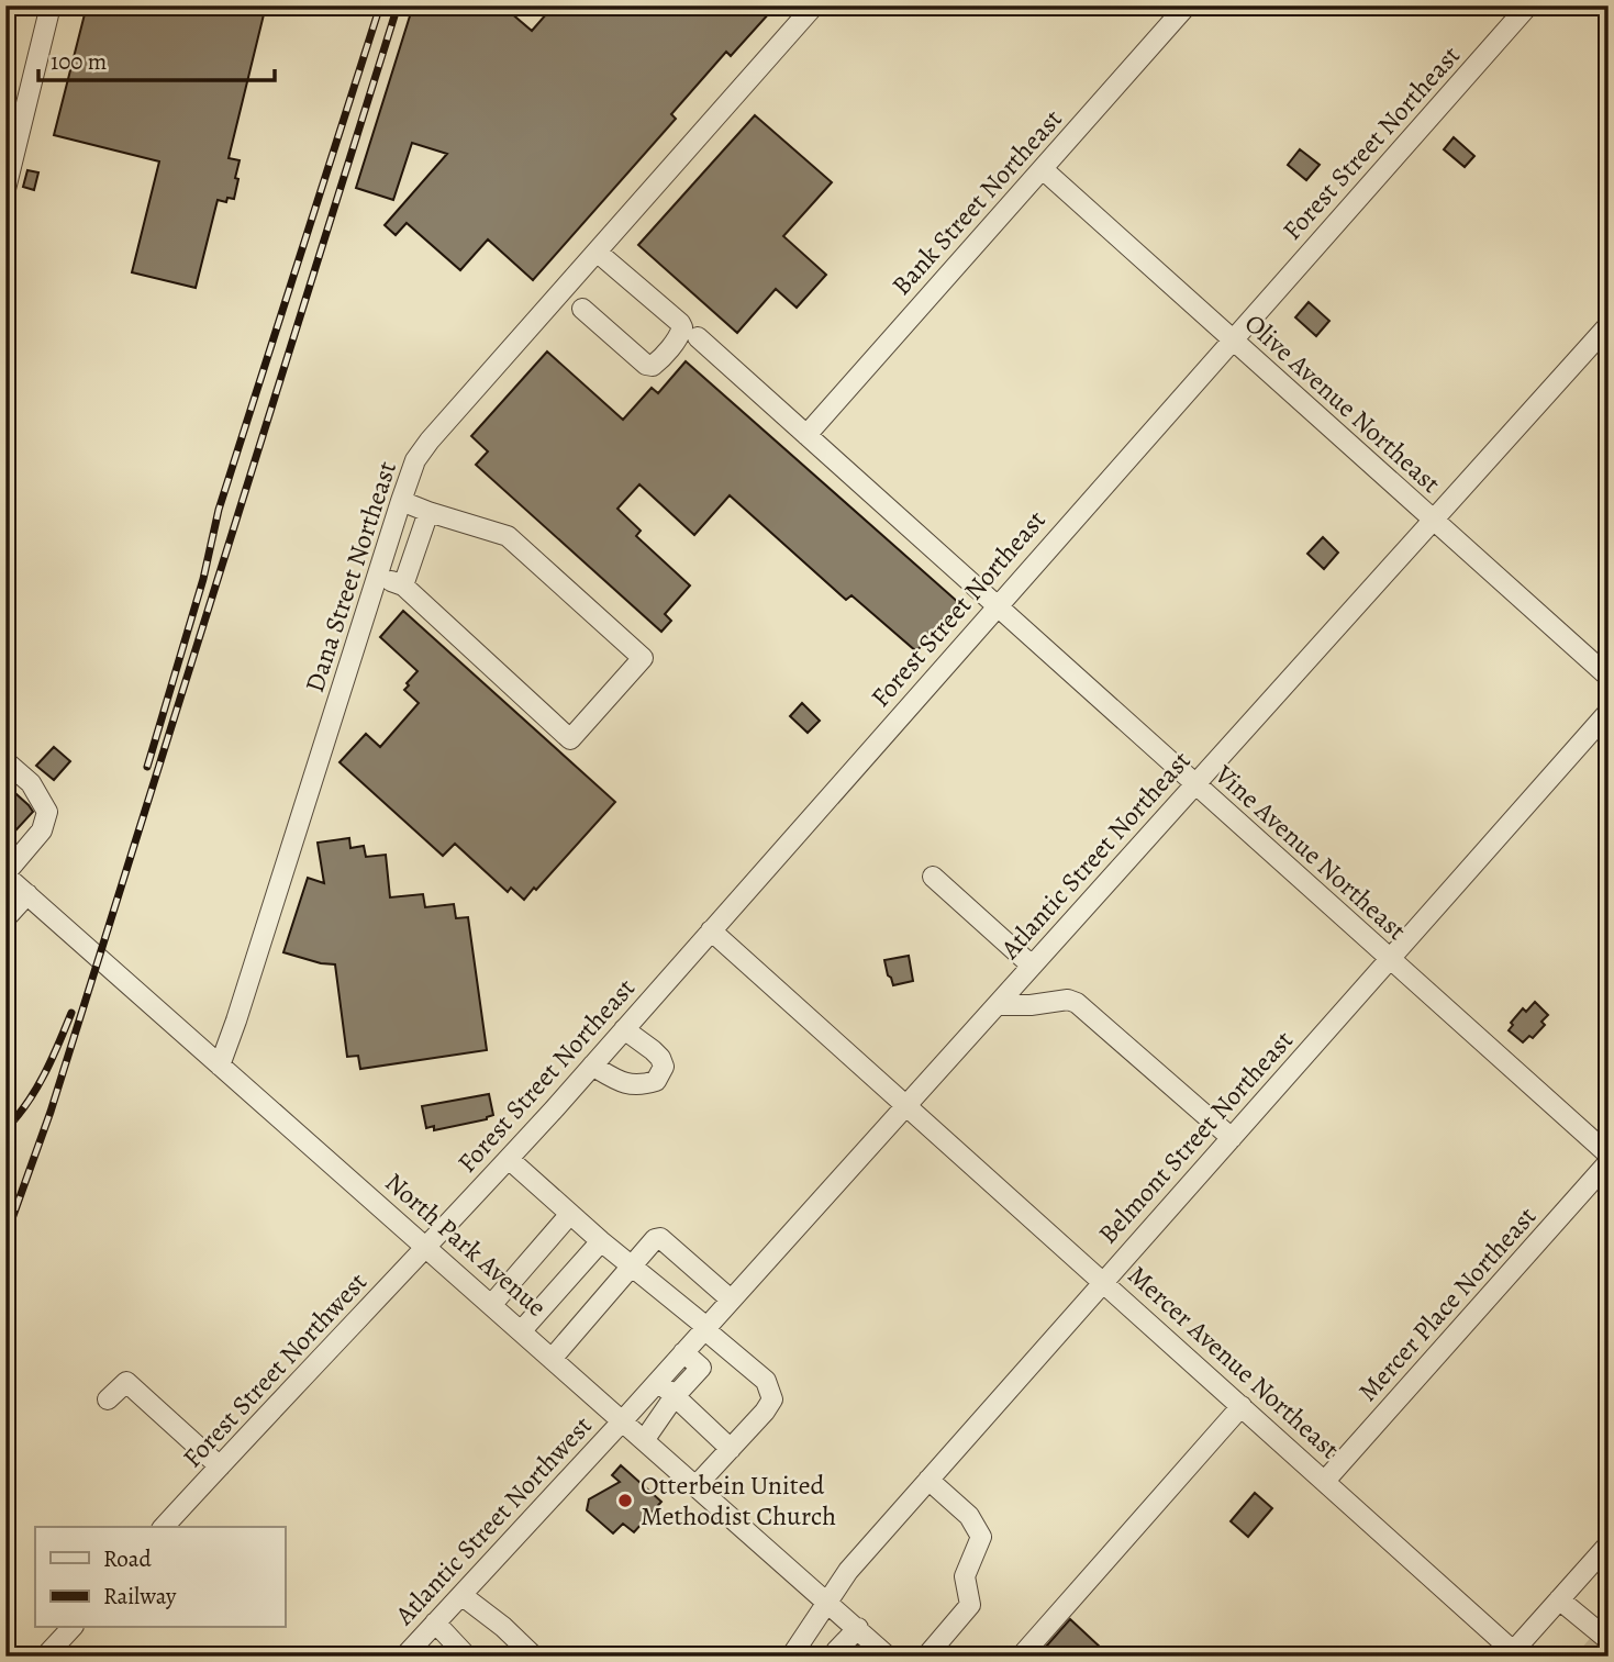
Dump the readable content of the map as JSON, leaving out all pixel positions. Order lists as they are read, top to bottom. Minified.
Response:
{"streets":{"street":["Forest Street Northeast","Bank Street Northeast","Olive Avenue Northeast","Dana Street Northeast","Vine Avenue Northeast","Atlantic Street Northeast","Belmont Street Northeast","North Park Avenue","Mercer Place Northeast","Mercer Avenue Northeast","Forest Street Northwest","Atlantic Street Northwest"]},"crossings":[["Forest Street Northeast","Olive Avenue Northeast"],["Forest Street Northeast","Vine Avenue Northeast"],["Forest Street Northeast","North Park Avenue"],["Forest Street Northeast","Mercer Avenue Northeast"],["Forest Street Northeast","Forest Street Northwest"],["Bank Street Northeast","Olive Avenue Northeast"],["Bank Street Northeast","Vine Avenue Northeast"],["Olive Avenue Northeast","Atlantic Street Northeast"],["Dana Street Northeast","North Park Avenue"],["Vine Avenue Northeast","Atlantic Street Northeast"],["Vine Avenue Northeast","Belmont Street Northeast"],["Atlantic Street Northeast","North Park Avenue"],["Atlantic Street Northeast","Mercer Avenue Northeast"],["Atlantic Street Northeast","Atlantic Street Northwest"],["Belmont Street Northeast","North Park Avenue"],["Belmont Street Northeast","Mercer Avenue Northeast"],["North Park Avenue","Forest Street Northwest"],["North Park Avenue","Atlantic Street Northwest"],["Mercer Place Northeast","Mercer Avenue Northeast"]],"places":["Otterbein United Methodist Church"],"legend":["Road","Railway"],"scale_bar":"100 m"}
